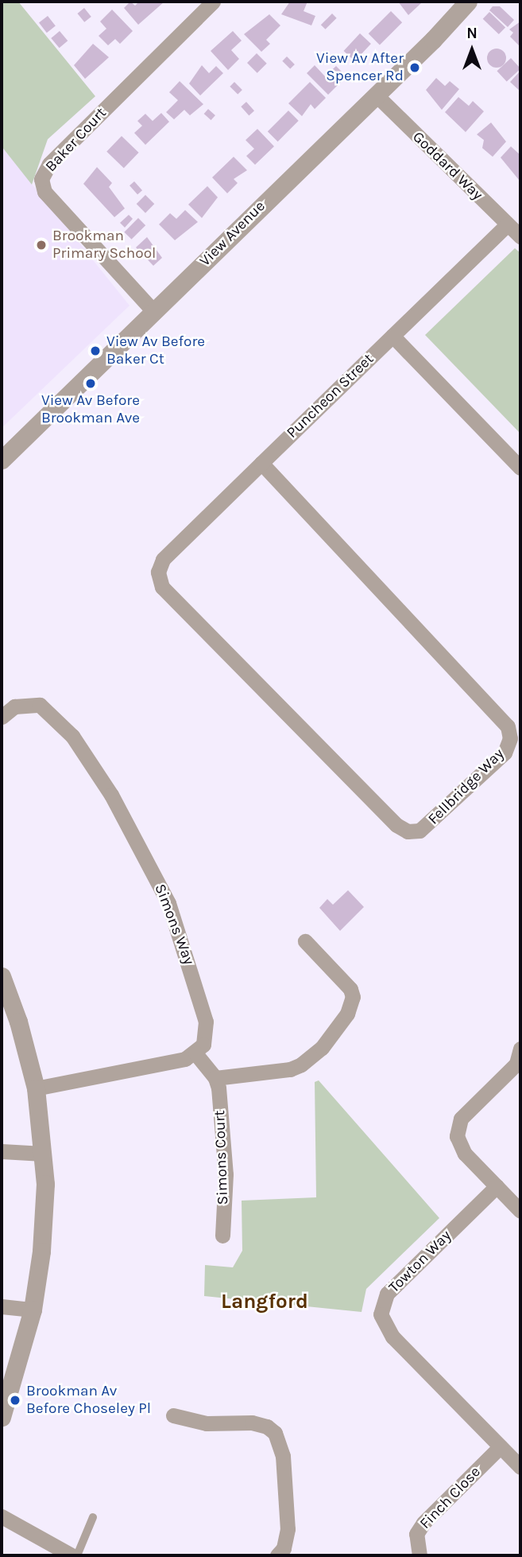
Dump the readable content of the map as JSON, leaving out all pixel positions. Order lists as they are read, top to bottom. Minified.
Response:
{"streets":{"street":["Baker Court","Goddard Way","View Avenue","Puncheon Street","Fellbridge Way","Simons Way","Simons Court","Towton Way","Finch Close"]},"crossings":[["Baker Court","View Avenue"],["Goddard Way","View Avenue"],["Goddard Way","Puncheon Street"],["Puncheon Street","Fellbridge Way"],["Simons Way","Simons Court"],["Towton Way","Finch Close"]],"districts":["Langford"],"places":["View Av After Spencer Rd","Brookman Primary School","View Av Before Baker Ct","View Av Before Brookman Ave","Brookman Av Before Choseley Pl"],"north":"top"}
